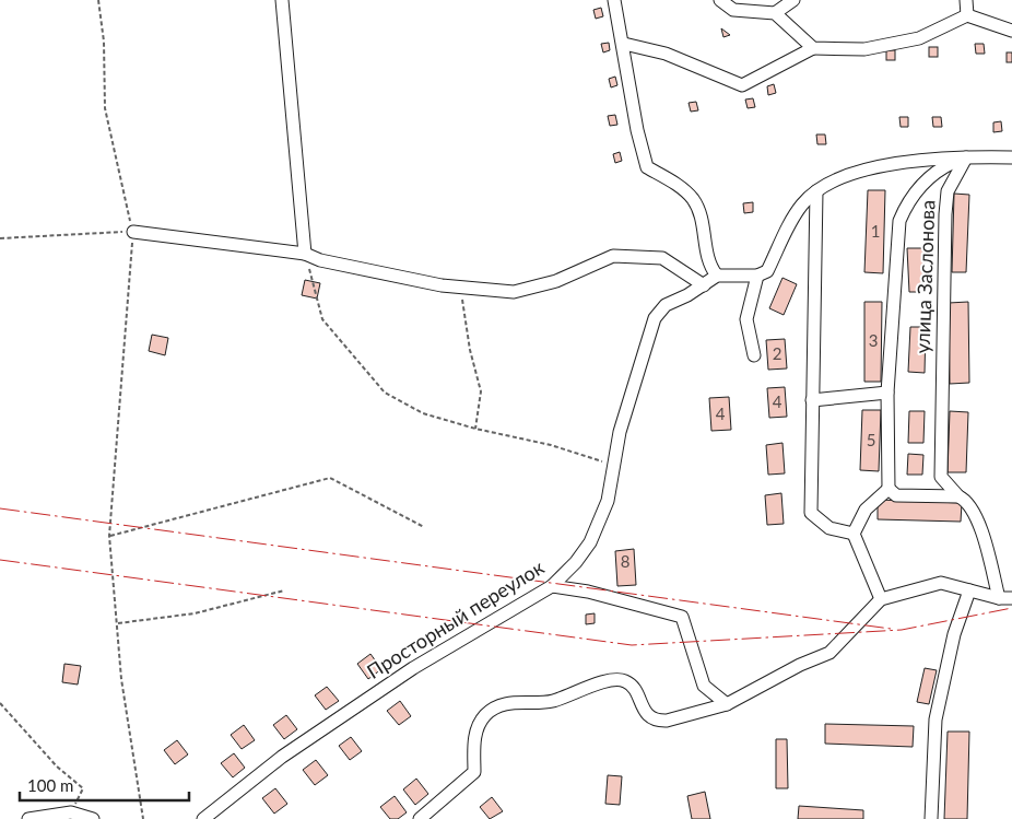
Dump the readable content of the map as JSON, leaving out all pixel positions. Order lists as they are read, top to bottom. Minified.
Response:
{"streets":{"street":["улица Заслонова","Просторный переулок"]},"house_numbers":["1","3","2","4","4","5","8"],"scale_bar":"100 m"}
